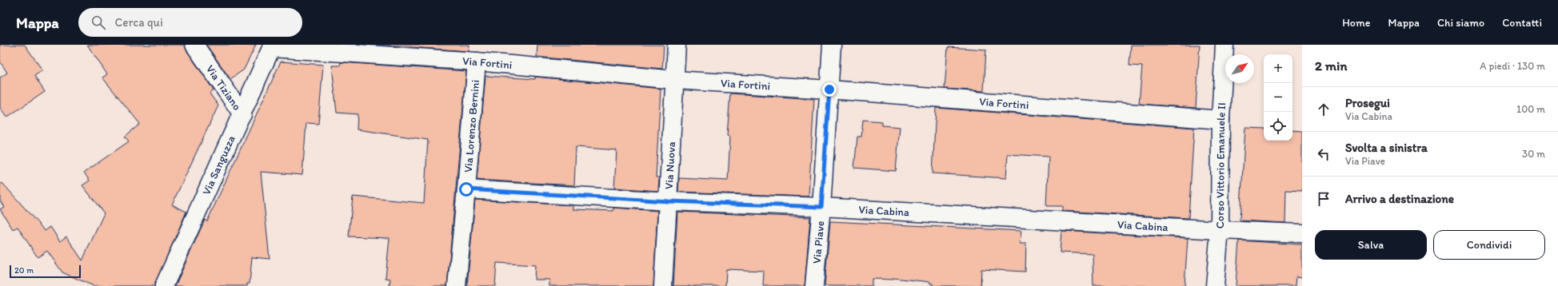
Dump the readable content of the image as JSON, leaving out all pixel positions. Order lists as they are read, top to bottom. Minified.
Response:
{"streets":{"street":["Via Fortini","Via Tiziano","Via Lorenzo Bernini","Via Sanguzza","Via Nuova","Corso Vittorio Emanuele II","Via Cabina","Via Piave"]},"crossings":[["Via Fortini","Via Lorenzo Bernini"],["Via Fortini","Via Sanguzza"],["Via Fortini","Via Nuova"],["Via Fortini","Corso Vittorio Emanuele II"],["Via Fortini","Via Piave"],["Via Tiziano","Via Sanguzza"],["Via Lorenzo Bernini","Via Cabina"],["Via Nuova","Via Cabina"],["Corso Vittorio Emanuele II","Via Cabina"],["Via Cabina","Via Piave"]],"scale_bar":"20 m","north":"top right","page":{"header":"Mappa","search":"Cerca qui","nav":["Home","Mappa","Chi siamo","Contatti"],"heading":["2 min","A piedi · 130 m"],"map_buttons":["+","−"],"list":[["Prosegui","Via Cabina","100 m"],["Svolta a sinistra","Via Piave","30 m"],"Arrivo a destinazione"],"buttons":["Salva","Condividi"],"scale":"20 m"}}
